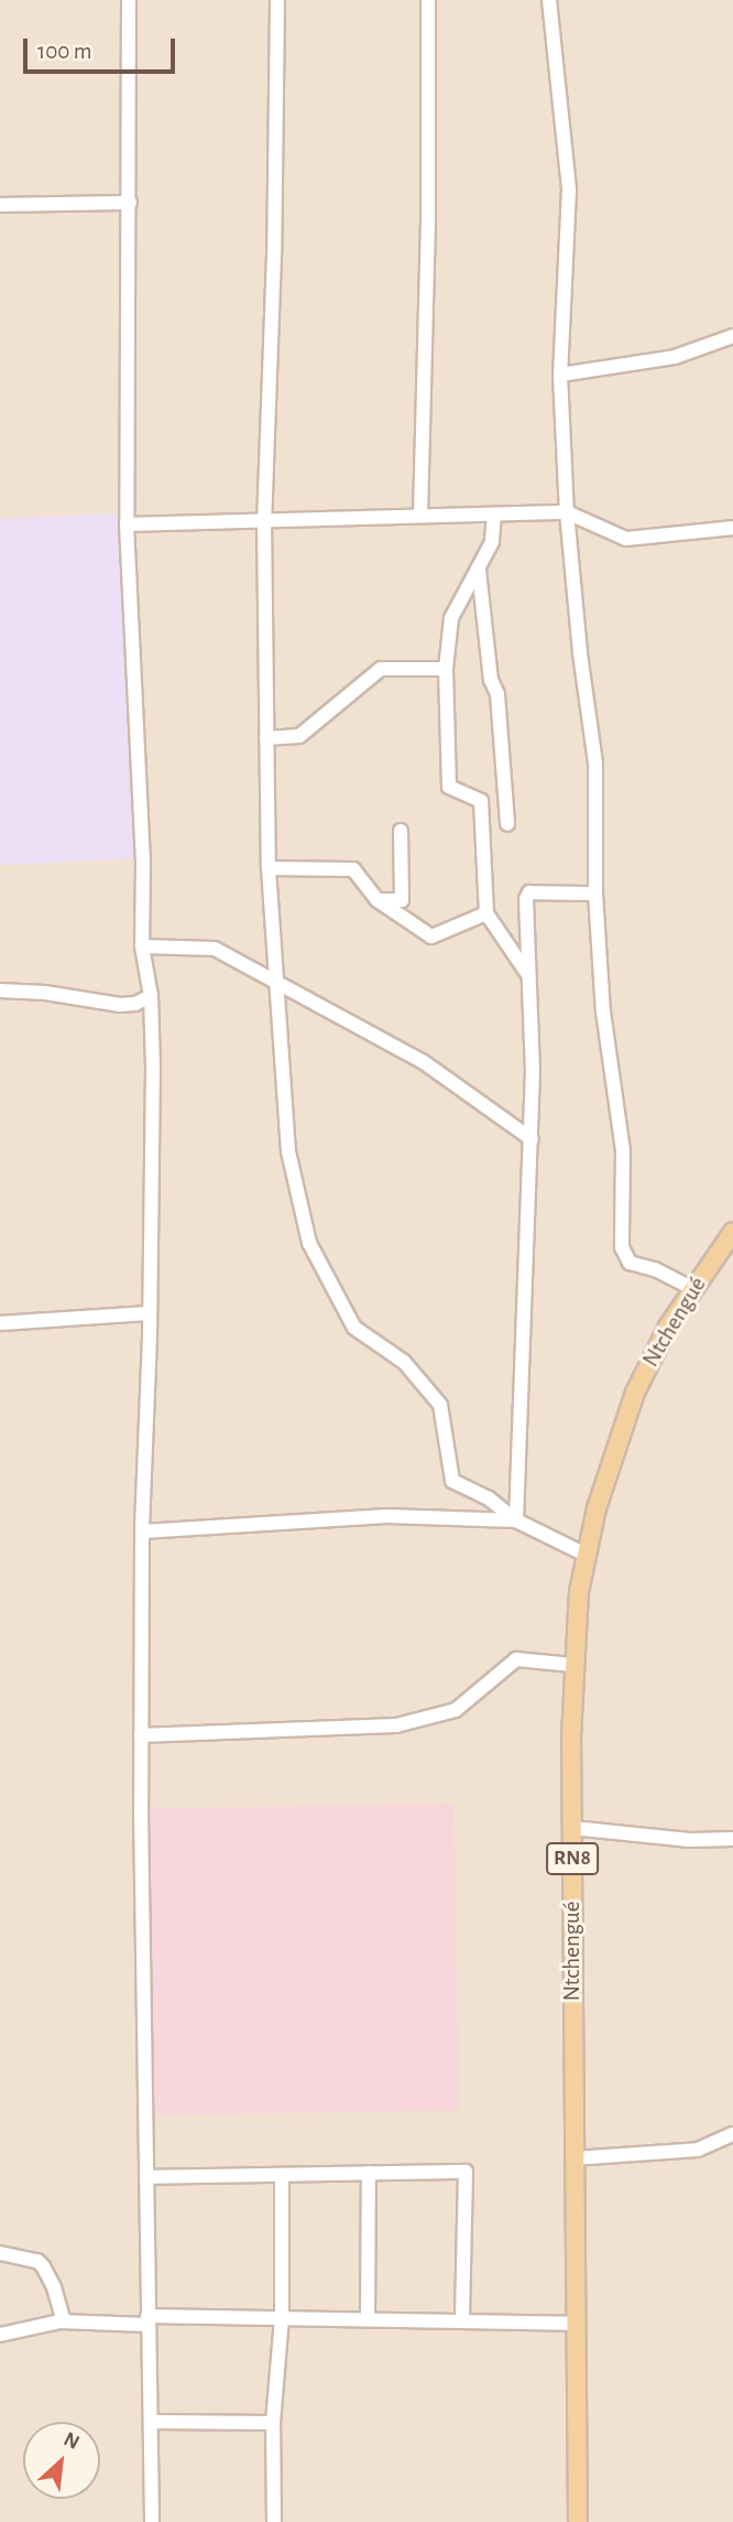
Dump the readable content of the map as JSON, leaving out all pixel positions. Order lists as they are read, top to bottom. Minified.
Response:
{"streets":{"main road":["Ntchengué","RN8"]},"scale_bar":"100 m","north":"top right"}
